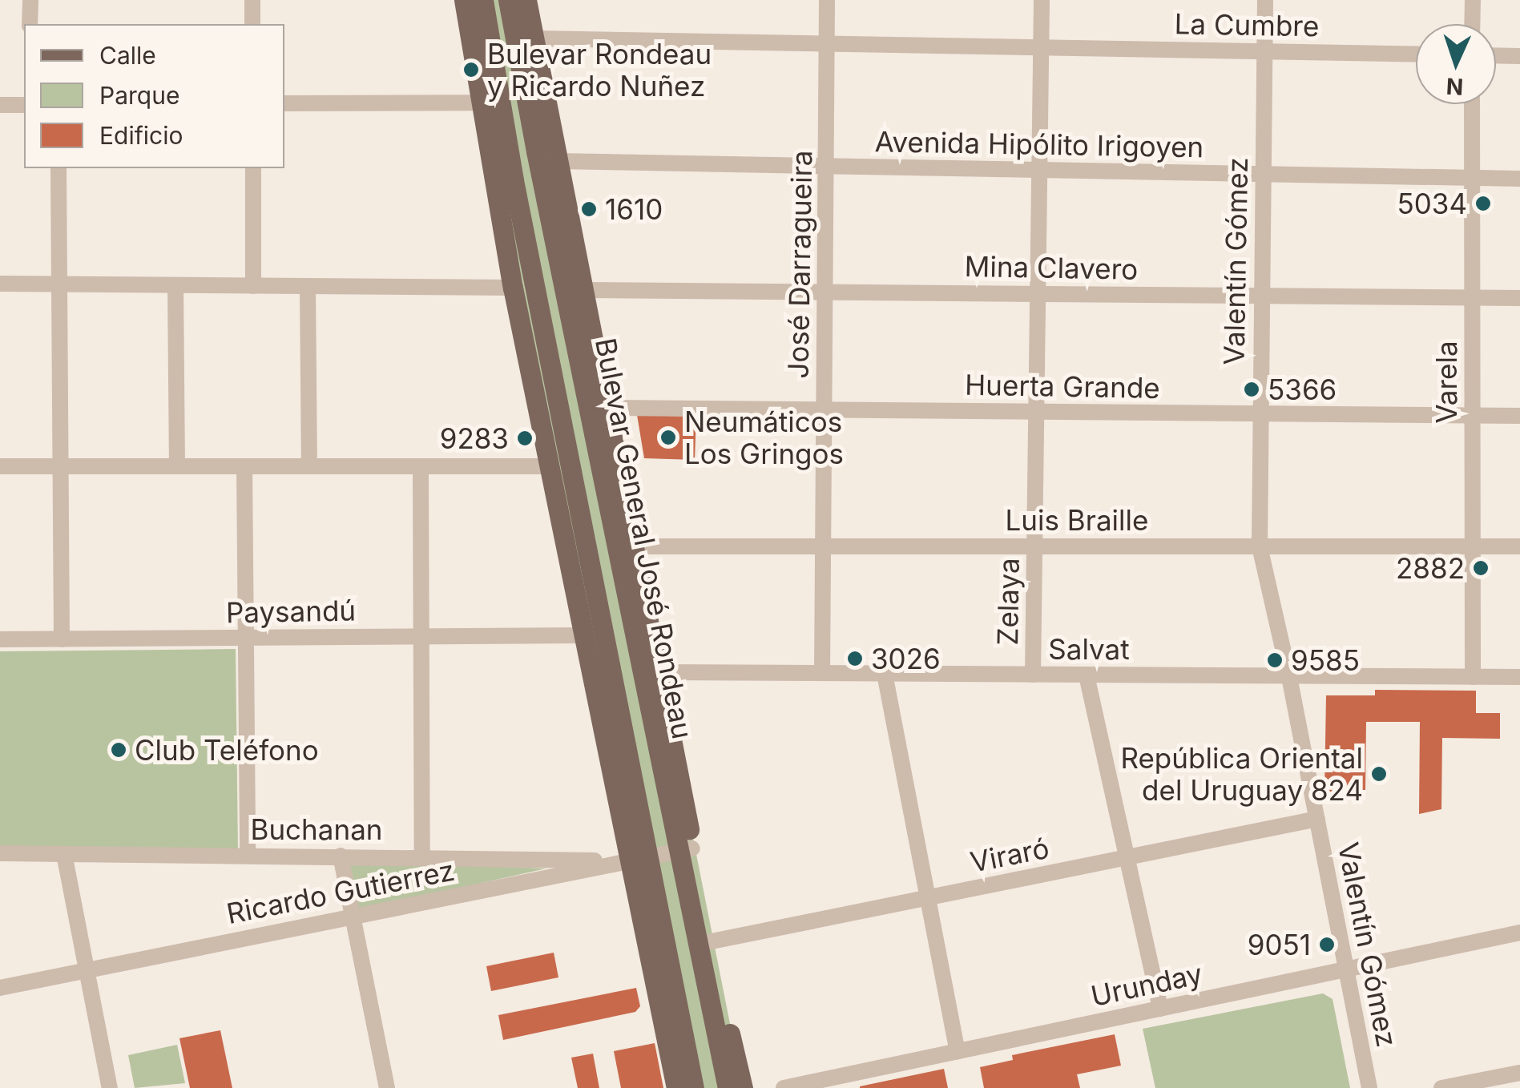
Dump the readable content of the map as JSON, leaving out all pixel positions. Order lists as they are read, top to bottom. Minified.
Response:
{"streets":{"main road":["Bulevar General José Rondeau"],"street":["La Cumbre","Avenida Hipólito Irigoyen","Valentín Gómez","José Darragueira","Mina Clavero","Varela","Huerta Grande","Luis Braille","Zelaya","Paysandú","Salvat","Buchanan","Viraró","Ricardo Gutierrez","Urunday"]},"crossings":[["La Cumbre","Valentín Gómez"],["La Cumbre","José Darragueira"],["La Cumbre","Bulevar General José Rondeau"],["La Cumbre","Zelaya"],["Avenida Hipólito Irigoyen","Valentín Gómez"],["Avenida Hipólito Irigoyen","José Darragueira"],["Avenida Hipólito Irigoyen","Varela"],["Avenida Hipólito Irigoyen","Bulevar General José Rondeau"],["Avenida Hipólito Irigoyen","Zelaya"],["Valentín Gómez","Mina Clavero"],["Valentín Gómez","Huerta Grande"],["Valentín Gómez","Luis Braille"],["Valentín Gómez","Salvat"],["Valentín Gómez","Viraró"],["Valentín Gómez","Urunday"],["José Darragueira","Mina Clavero"],["José Darragueira","Huerta Grande"],["José Darragueira","Luis Braille"],["José Darragueira","Salvat"],["Mina Clavero","Varela"],["Mina Clavero","Bulevar General José Rondeau"],["Mina Clavero","Zelaya"],["Varela","Huerta Grande"],["Varela","Luis Braille"],["Varela","Salvat"],["Huerta Grande","Bulevar General José Rondeau"],["Huerta Grande","Zelaya"],["Luis Braille","Bulevar General José Rondeau"],["Luis Braille","Zelaya"],["Bulevar General José Rondeau","Salvat"],["Bulevar General José Rondeau","Viraró"],["Bulevar General José Rondeau","Ricardo Gutierrez"],["Zelaya","Salvat"],["Buchanan","Ricardo Gutierrez"]],"places":["Bulevar Rondeau y Ricardo Nuñez","5034","1610","5366","Neumáticos Los Gringos","9283","2882","3026","9585","Club Teléfono","República Oriental del Uruguay 824","9051"],"legend":["Calle","Parque","Edificio"],"north":"bottom"}
